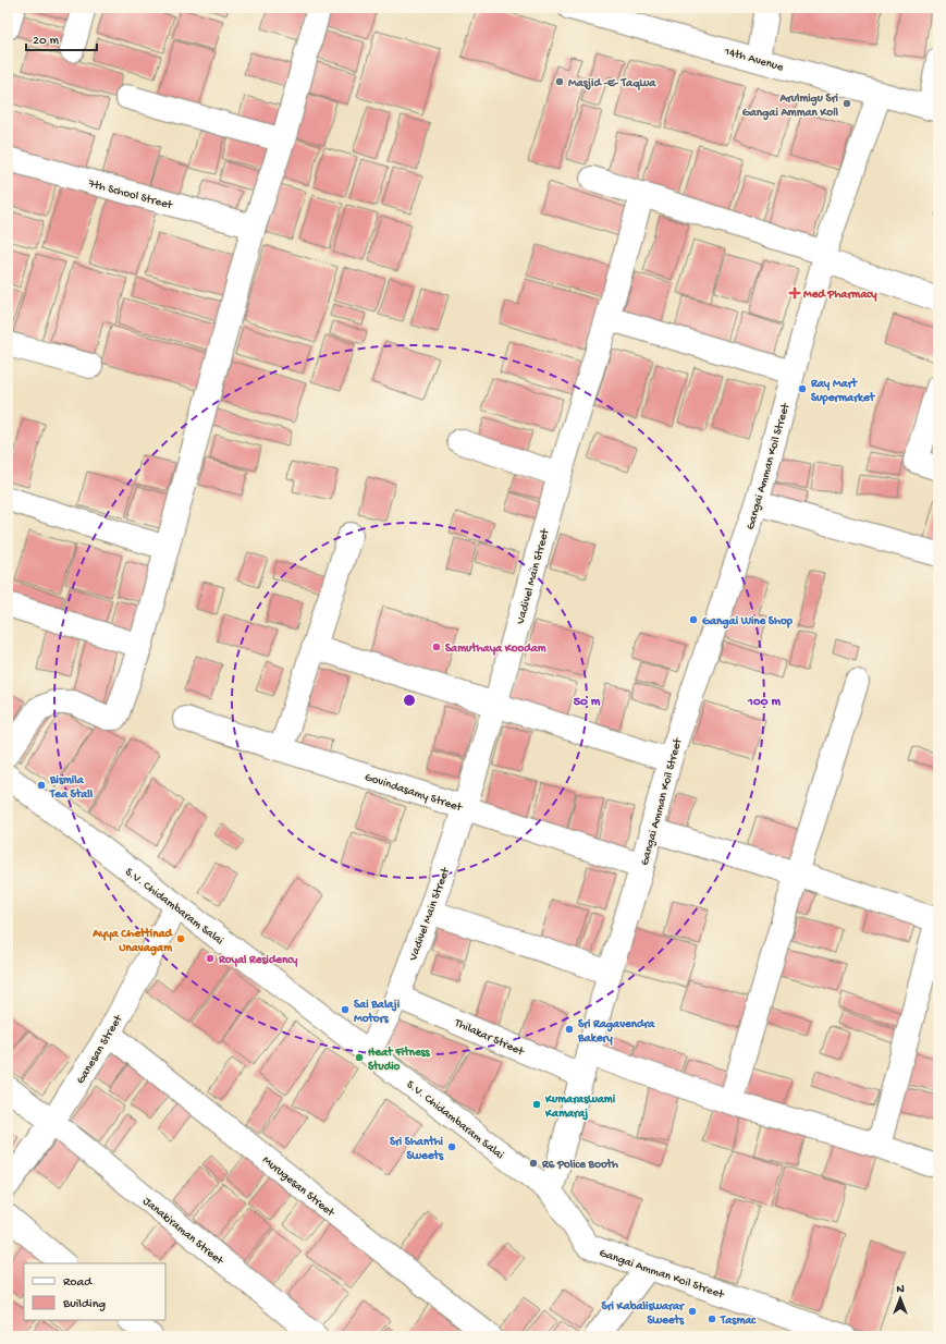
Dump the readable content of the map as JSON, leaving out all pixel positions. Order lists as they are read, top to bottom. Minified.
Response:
{"streets":{"street":["14th Avenue","7th School Street","Gangai Amman Koil Street","Vadivel Main Street","Govindasamy Street","S.V. Chidambaram Salai","Thilakar Street","Ganesan Street","Murugesan Street","Janakiraman Street"]},"crossings":[["14th Avenue","Gangai Amman Koil Street"],["Gangai Amman Koil Street","Govindasamy Street"],["Gangai Amman Koil Street","S.V. Chidambaram Salai"],["Gangai Amman Koil Street","Thilakar Street"],["Vadivel Main Street","Govindasamy Street"],["Vadivel Main Street","S.V. Chidambaram Salai"],["Vadivel Main Street","Thilakar Street"],["S.V. Chidambaram Salai","Ganesan Street"],["Ganesan Street","Murugesan Street"],["Ganesan Street","Janakiraman Street"]],"places":{"other":["Masjid -E- Taqwa","Arulmigu Sri Gangai Amman Koil","Ray Mart Supermarket","Gangai Wine Shop","Samuthaya Koodam","Bismila Tea Stall","Ayya Chettinad Unavagam","Royal Residency","Sai Balaji Motors","Sri Ragavendra Bakery","Heat Fitness Studio","Kumaraswami Kamaraj","Sri Shanthi Sweets","R6 Police Booth","Sri Kabaliswarar Sweets","Tasmac"],"health":["Med Pharmacy"]},"legend":["Road","Building"],"scale_bar":"20 m","north":"top","rings":["50 m","100 m"]}
